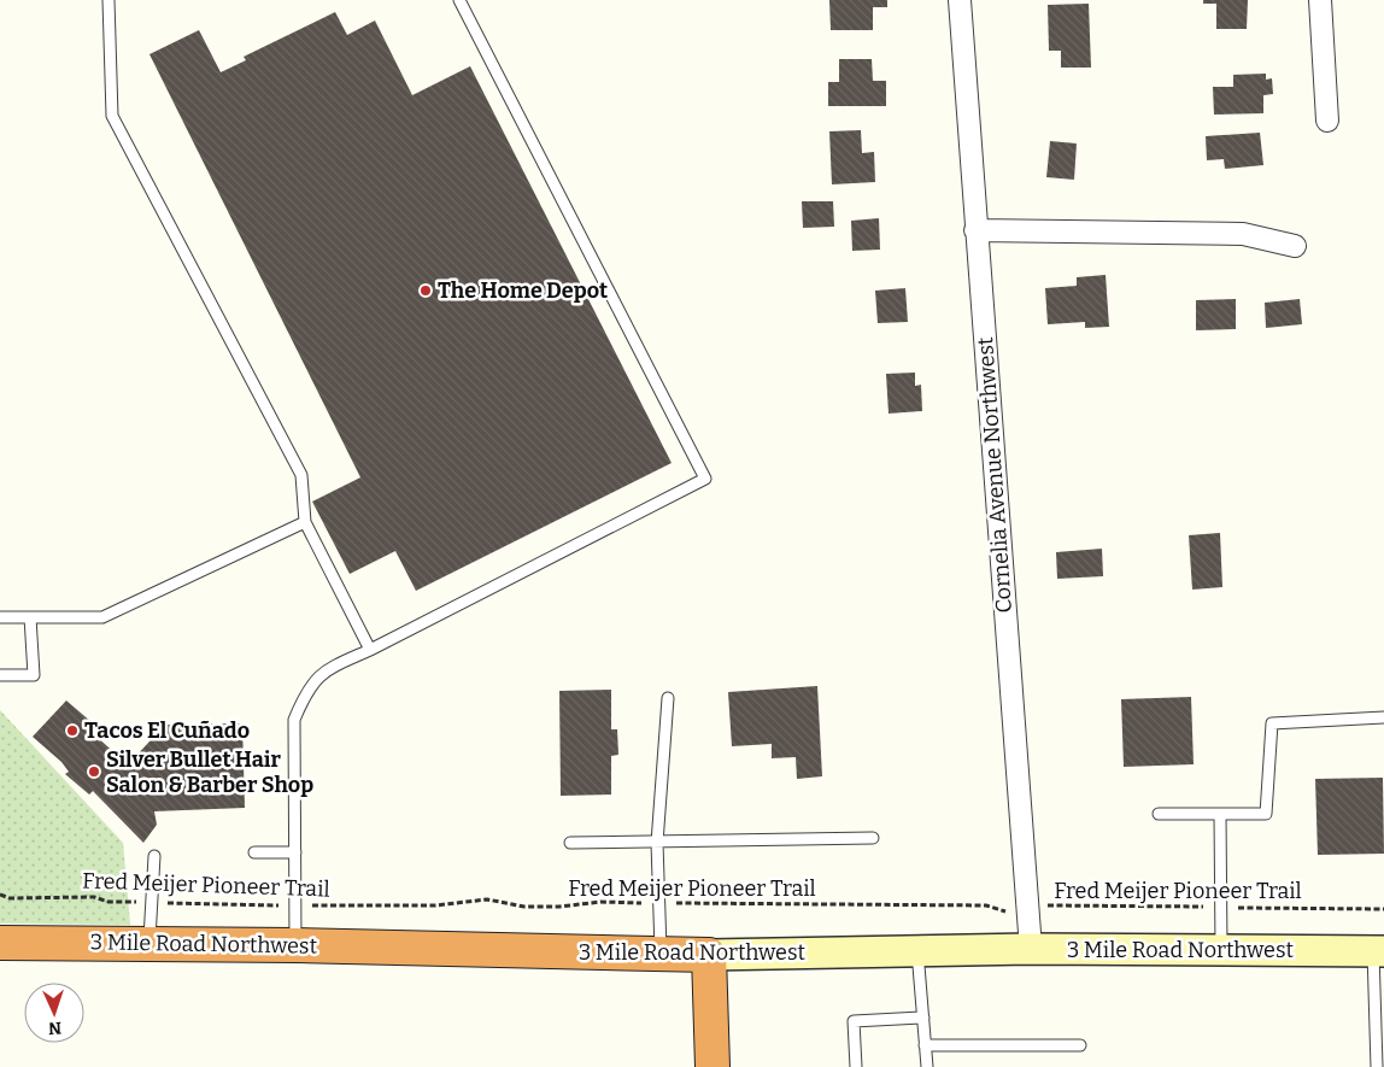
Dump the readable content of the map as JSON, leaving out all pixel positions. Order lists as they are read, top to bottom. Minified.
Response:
{"streets":{"highway":["3 Mile Road Northwest"],"street":["Cornelia Avenue Northwest"],"path":["Fred Meijer Pioneer Trail"]},"crossings":[["Cornelia Avenue Northwest","Fred Meijer Pioneer Trail"],["Cornelia Avenue Northwest","3 Mile Road Northwest"]],"places":["The Home Depot","Tacos El Cuñado","Silver Bullet Hair Salon & Barber Shop"],"north":"bottom"}
